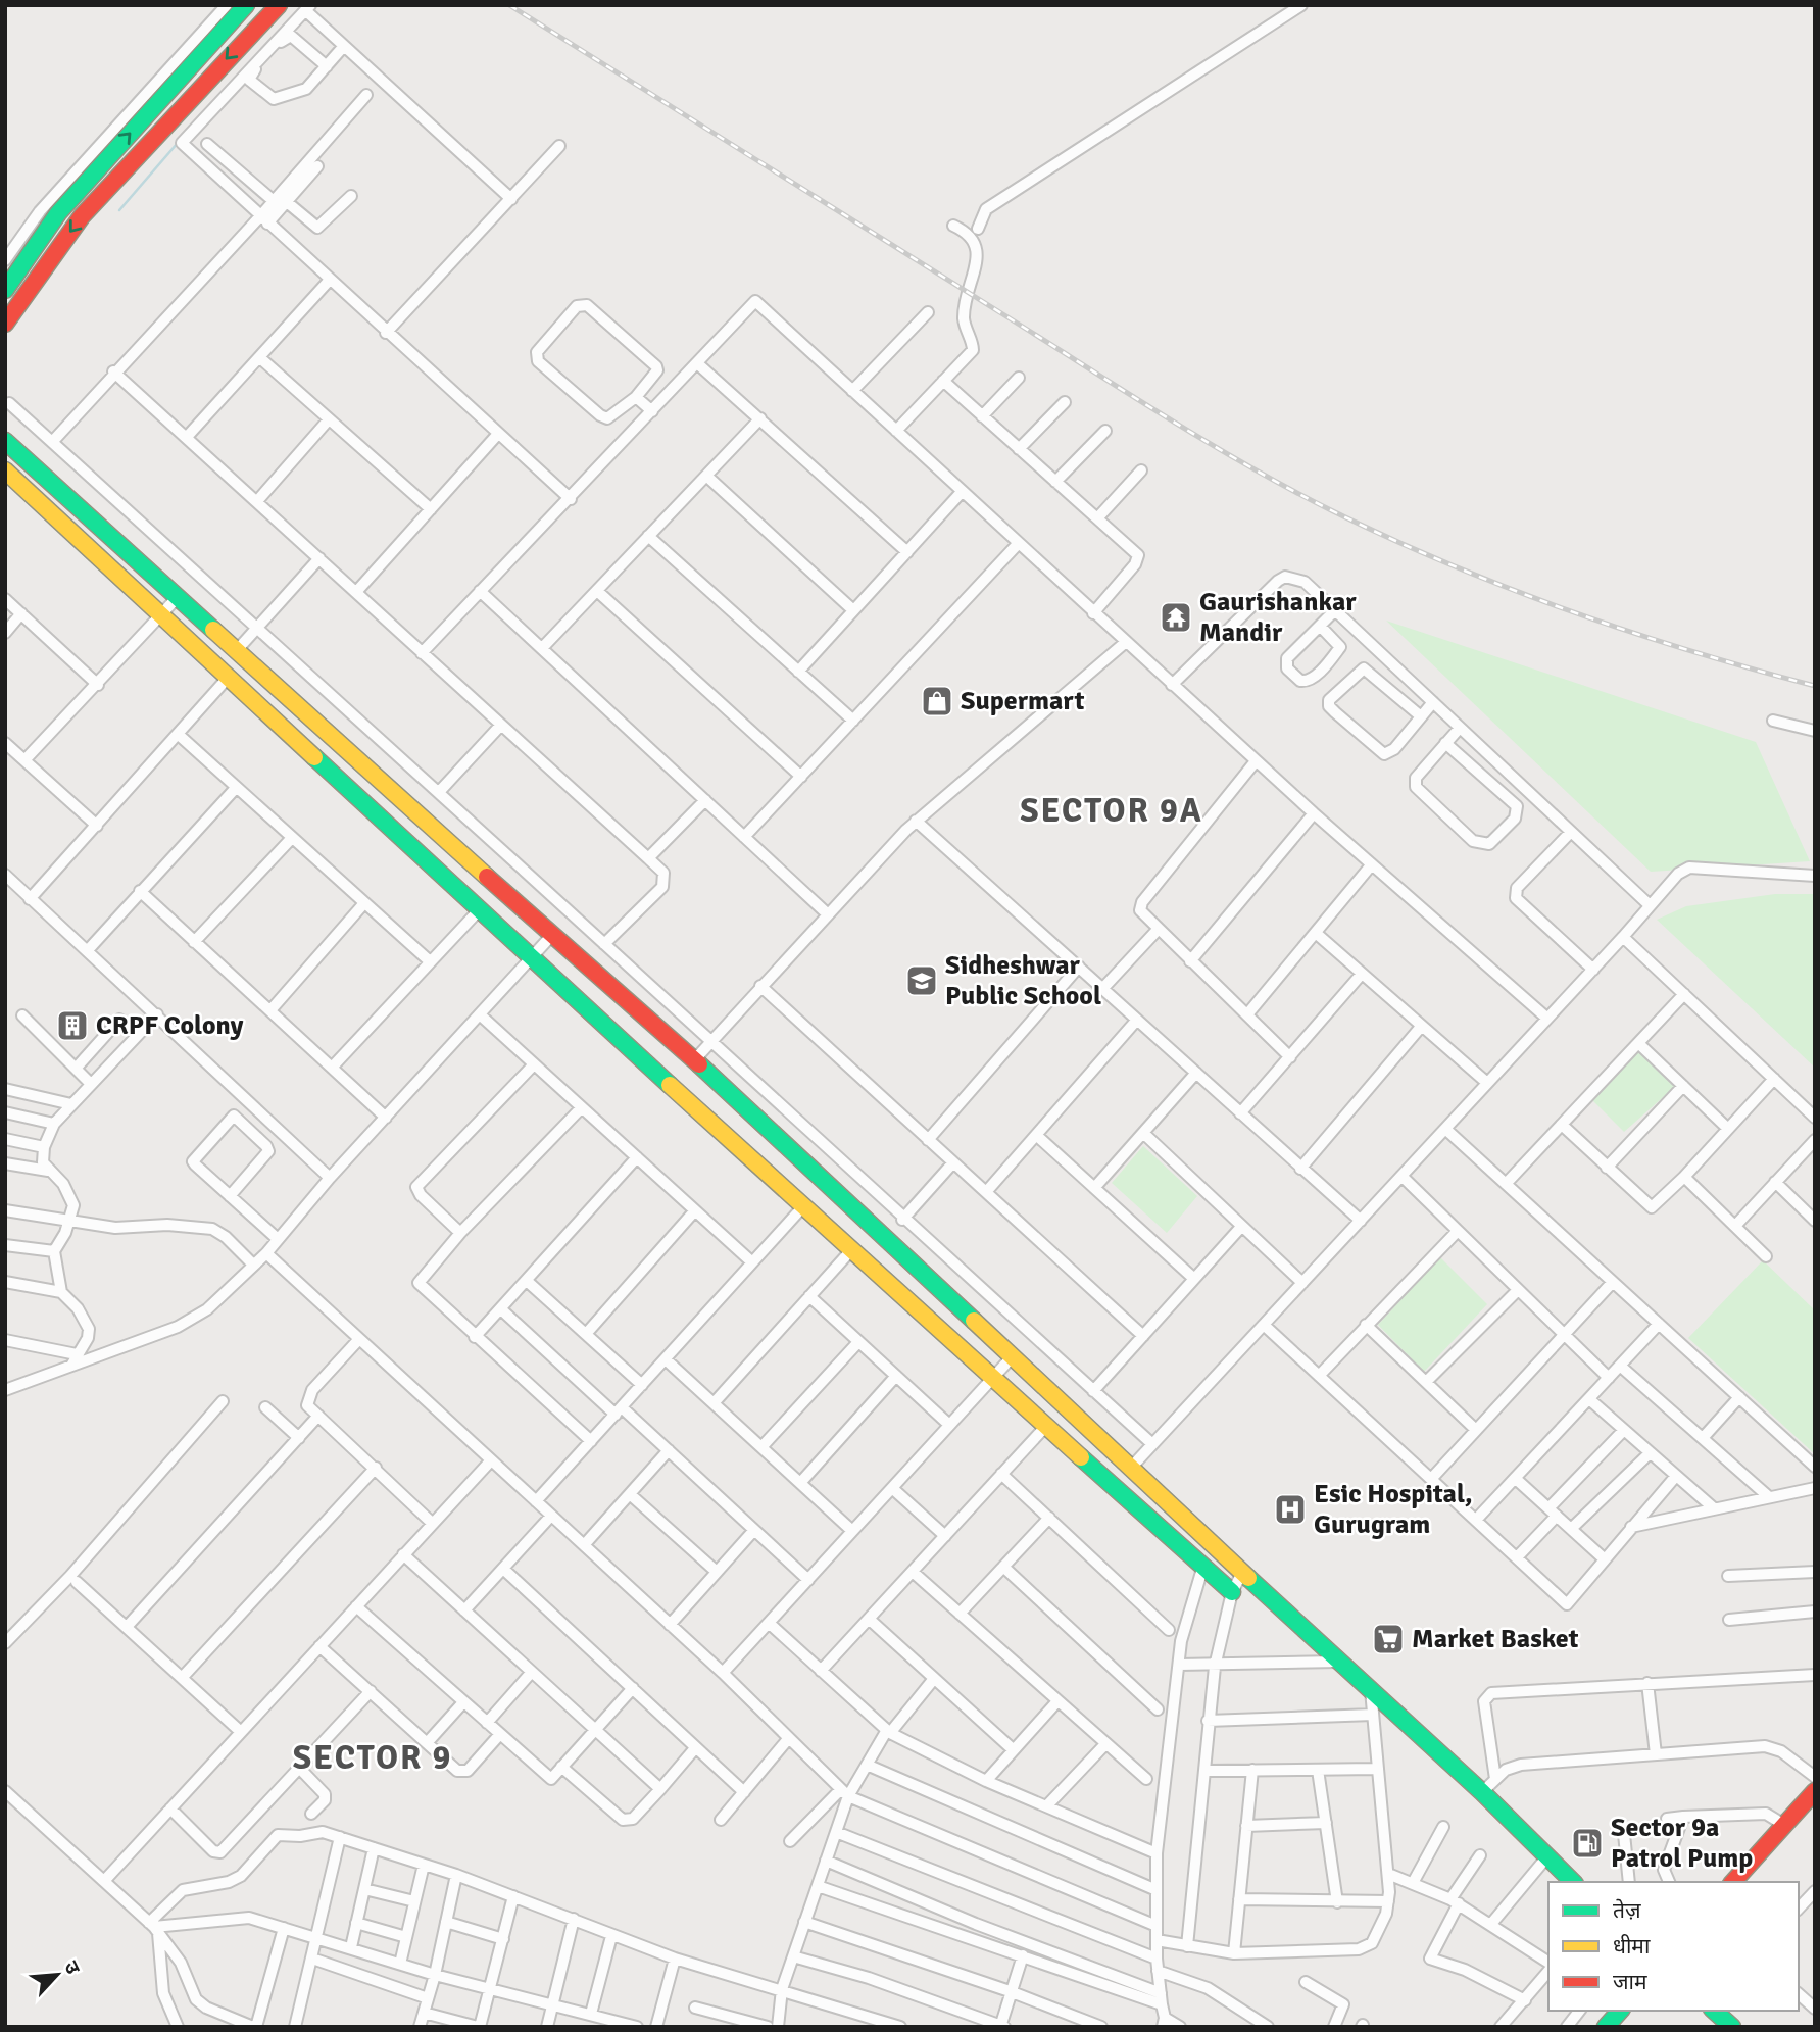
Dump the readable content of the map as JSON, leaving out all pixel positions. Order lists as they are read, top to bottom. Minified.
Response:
{"districts":["SECTOR 9A","SECTOR 9"],"places":{"temple":["Gaurishankar Mandir"],"shop":["Supermart"],"school or university":["Sidheshwar Public School"],"building":["CRPF Colony"],"hospital":["Esic Hospital, Gurugram"],"supermarket":["Market Basket"],"fuel station":["Sector 9a Patrol Pump"]},"legend":["तेज़","धीमा","जाम"],"north":"top right"}
